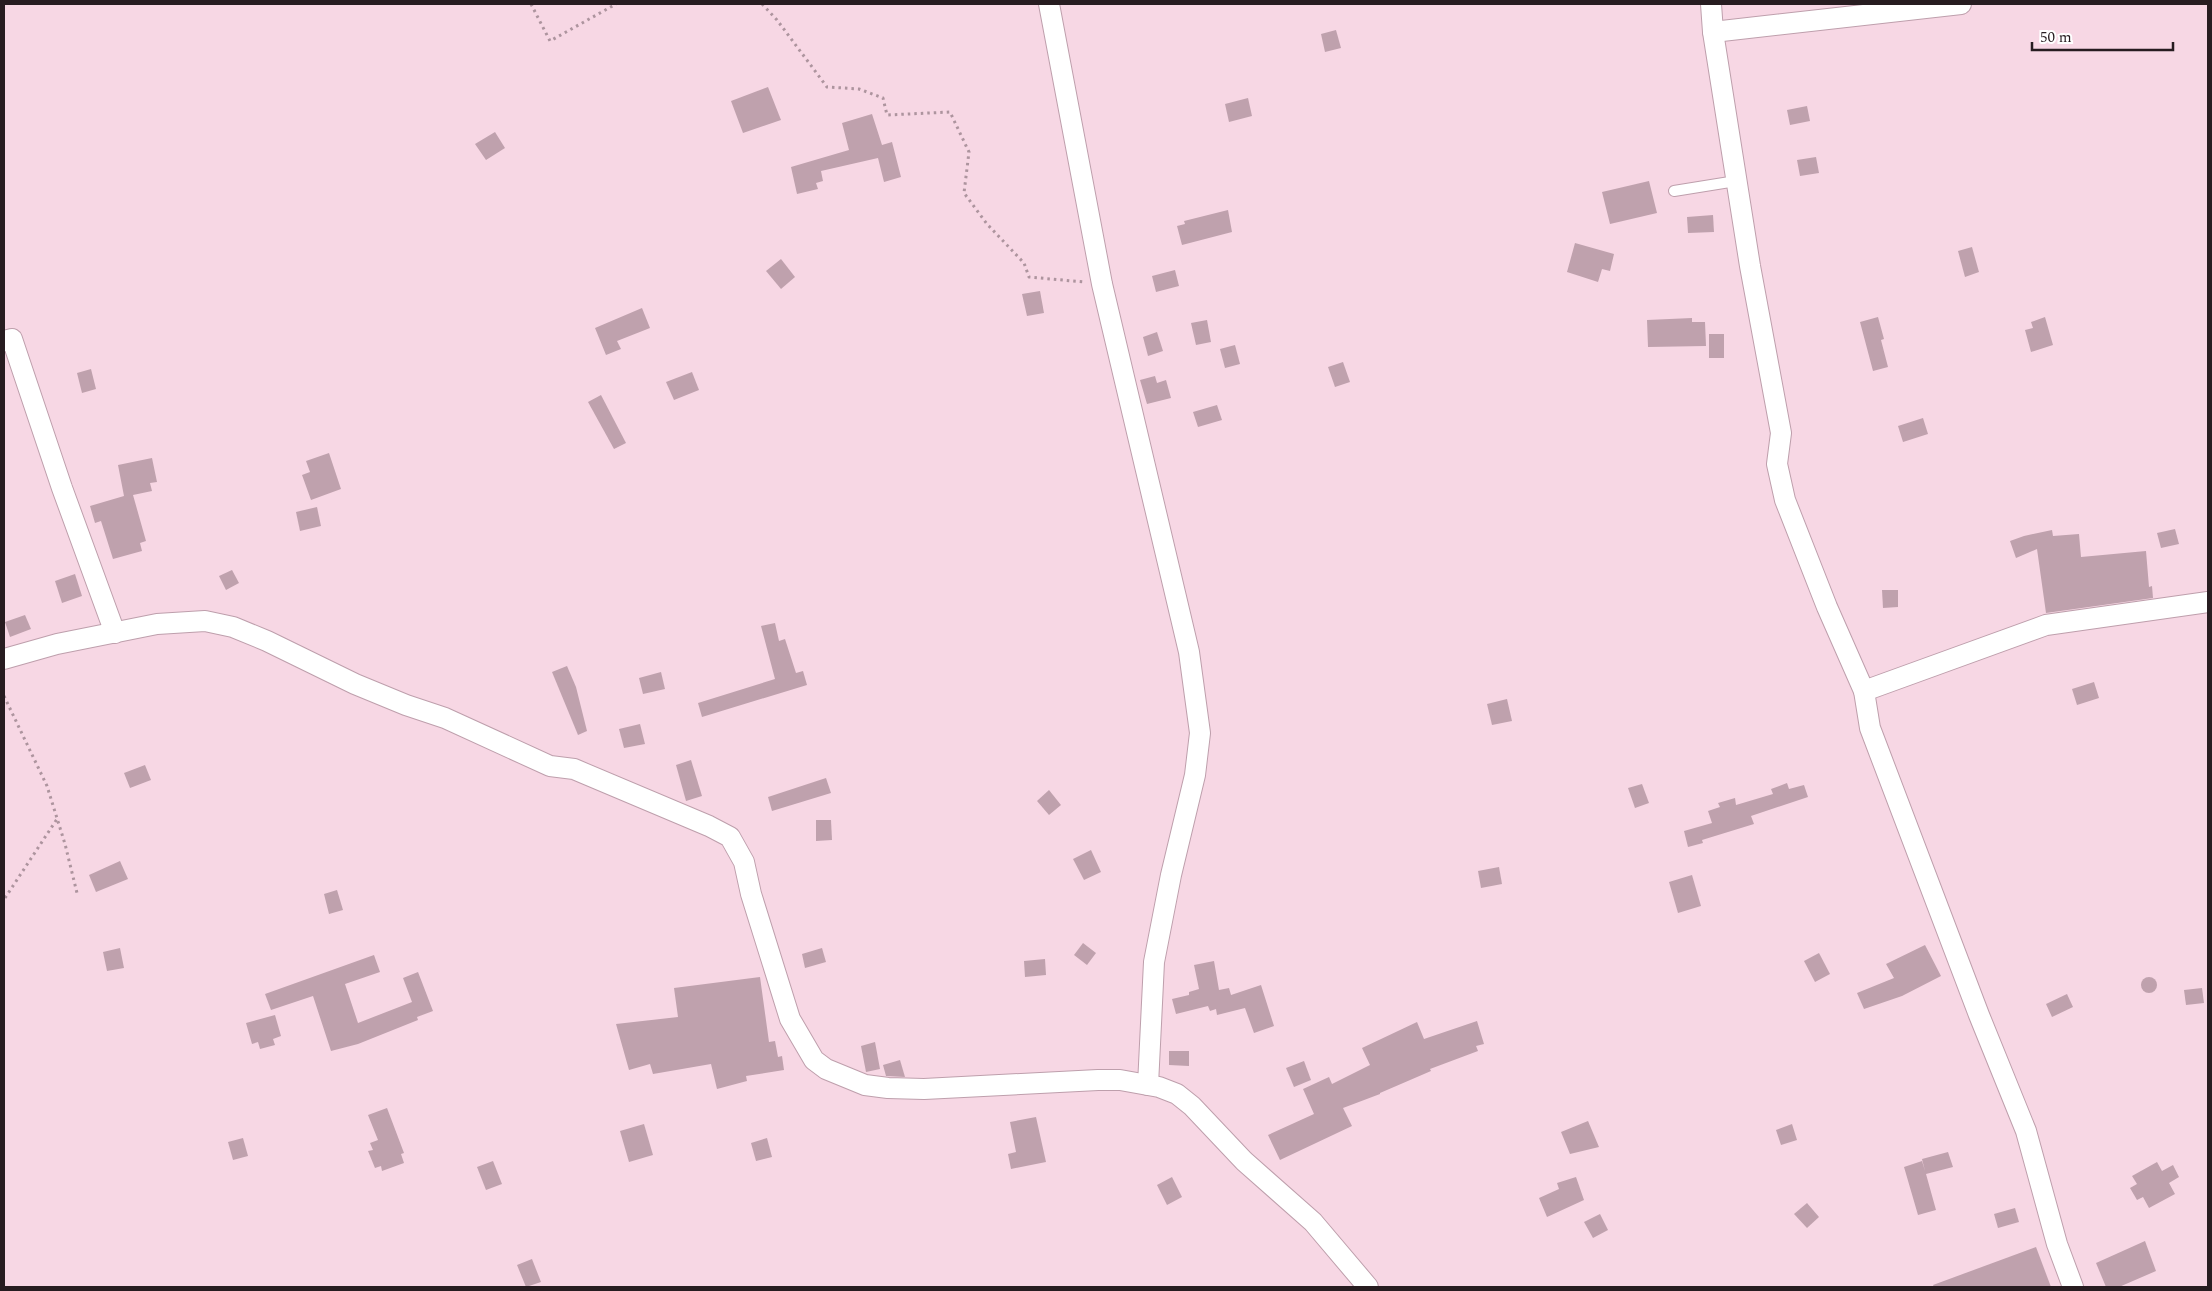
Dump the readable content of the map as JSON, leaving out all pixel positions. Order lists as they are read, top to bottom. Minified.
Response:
{"scale_bar":"50 m"}
